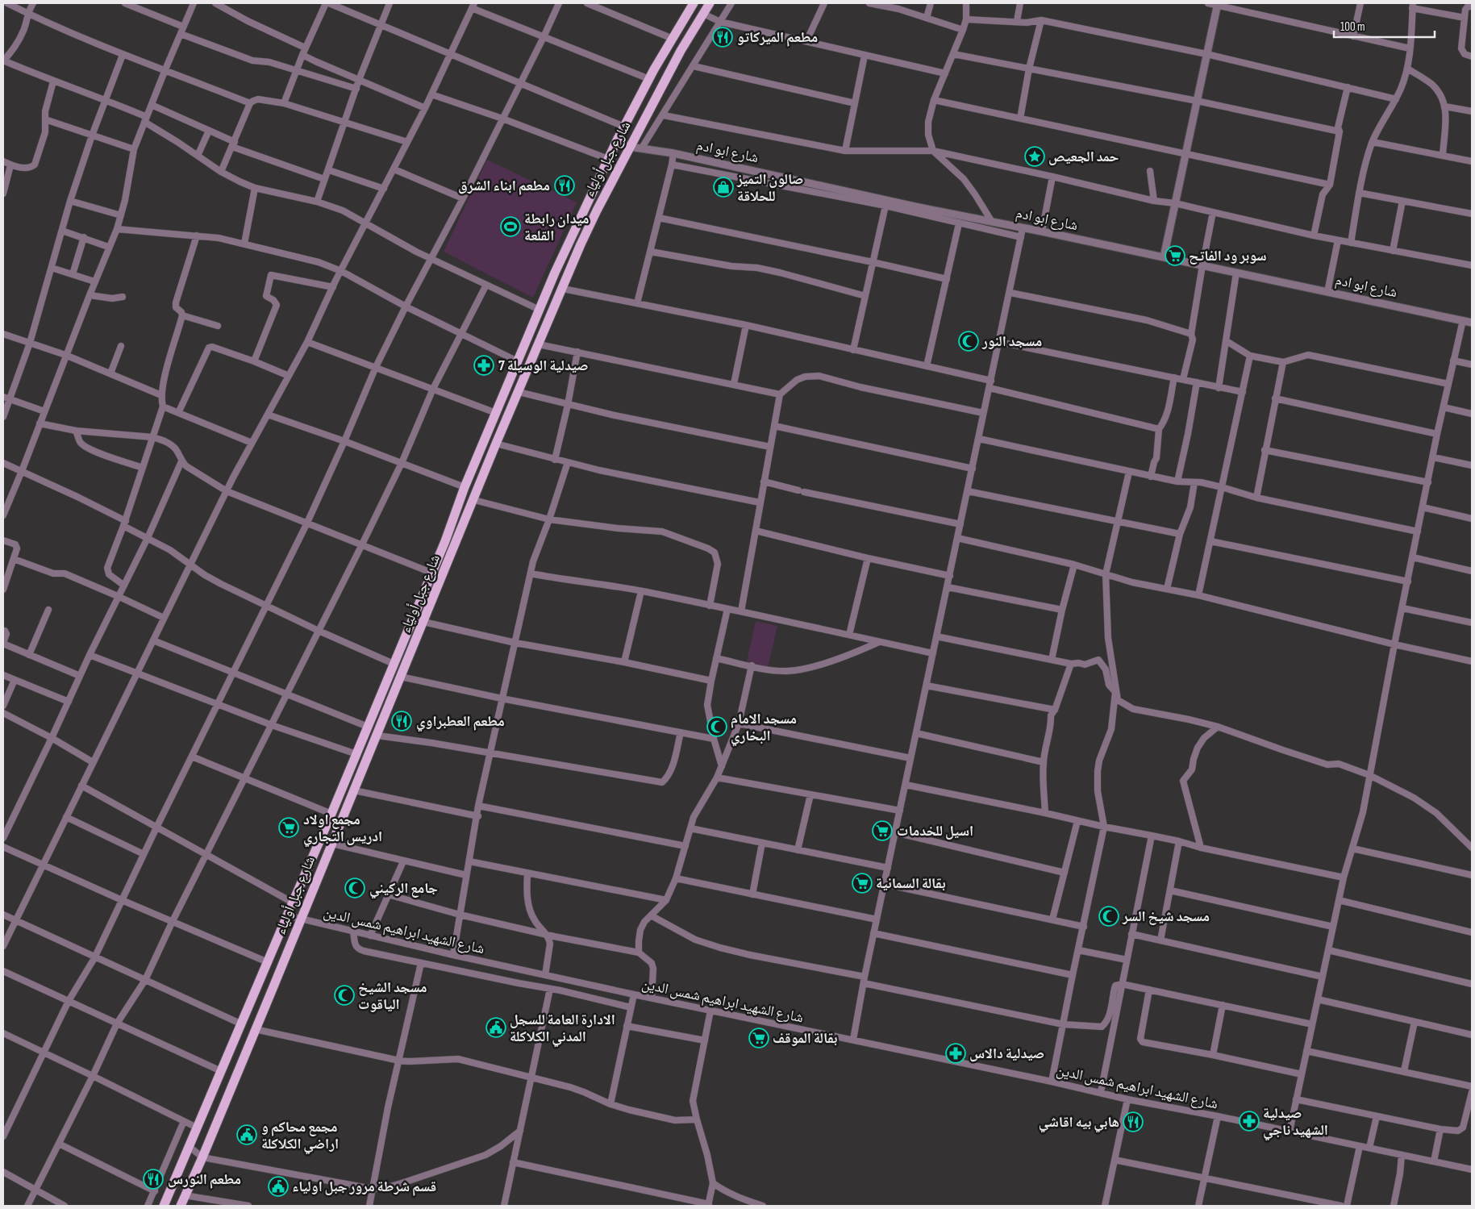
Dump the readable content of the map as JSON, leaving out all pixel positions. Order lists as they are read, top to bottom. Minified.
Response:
{"streets":{"main road":["شارع جبل أولياء"],"street":["شارع ابو ادم","شارع الشهيد ابراهيم شمس الدين"]},"crossings":[["شارع ابو ادم","شارع جبل أولياء"],["شارع جبل أولياء","شارع الشهيد ابراهيم شمس الدين"]],"places":{"restaurant":["مطعم الميركاتو","مطعم ابناء الشرق","مطعم العطبراوي","هابي بيه اقاشي","مطعم النورس"],"place":["حمد الجعيص"],"shop":["صالون التميز للحلاقة"],"sports":["ميدان رابطة القلعة"],"supermarket":["سوبر ود الفاتح","مجمع اولاد ادريس التجاري","اسيل للخدمات","بقالة السمانية","بقالة الموقف"],"mosque":["مسجد النور","مسجد الامام البخاري","جامع الركيني","مسجد شيخ السر","مسجد الشيخ الياقوت"],"pharmacy":["صيدلية الوسيلة 7","صيدلية دالاس","صيدلية الشهيد ناجي"],"public building":["الادارة العامة للسجل المدني الكلاكلة","مجمع محاكم و اراضي الكلاكلة","قسم شرطة مرور جبل اولياء"]},"scale_bar":"100 m"}
